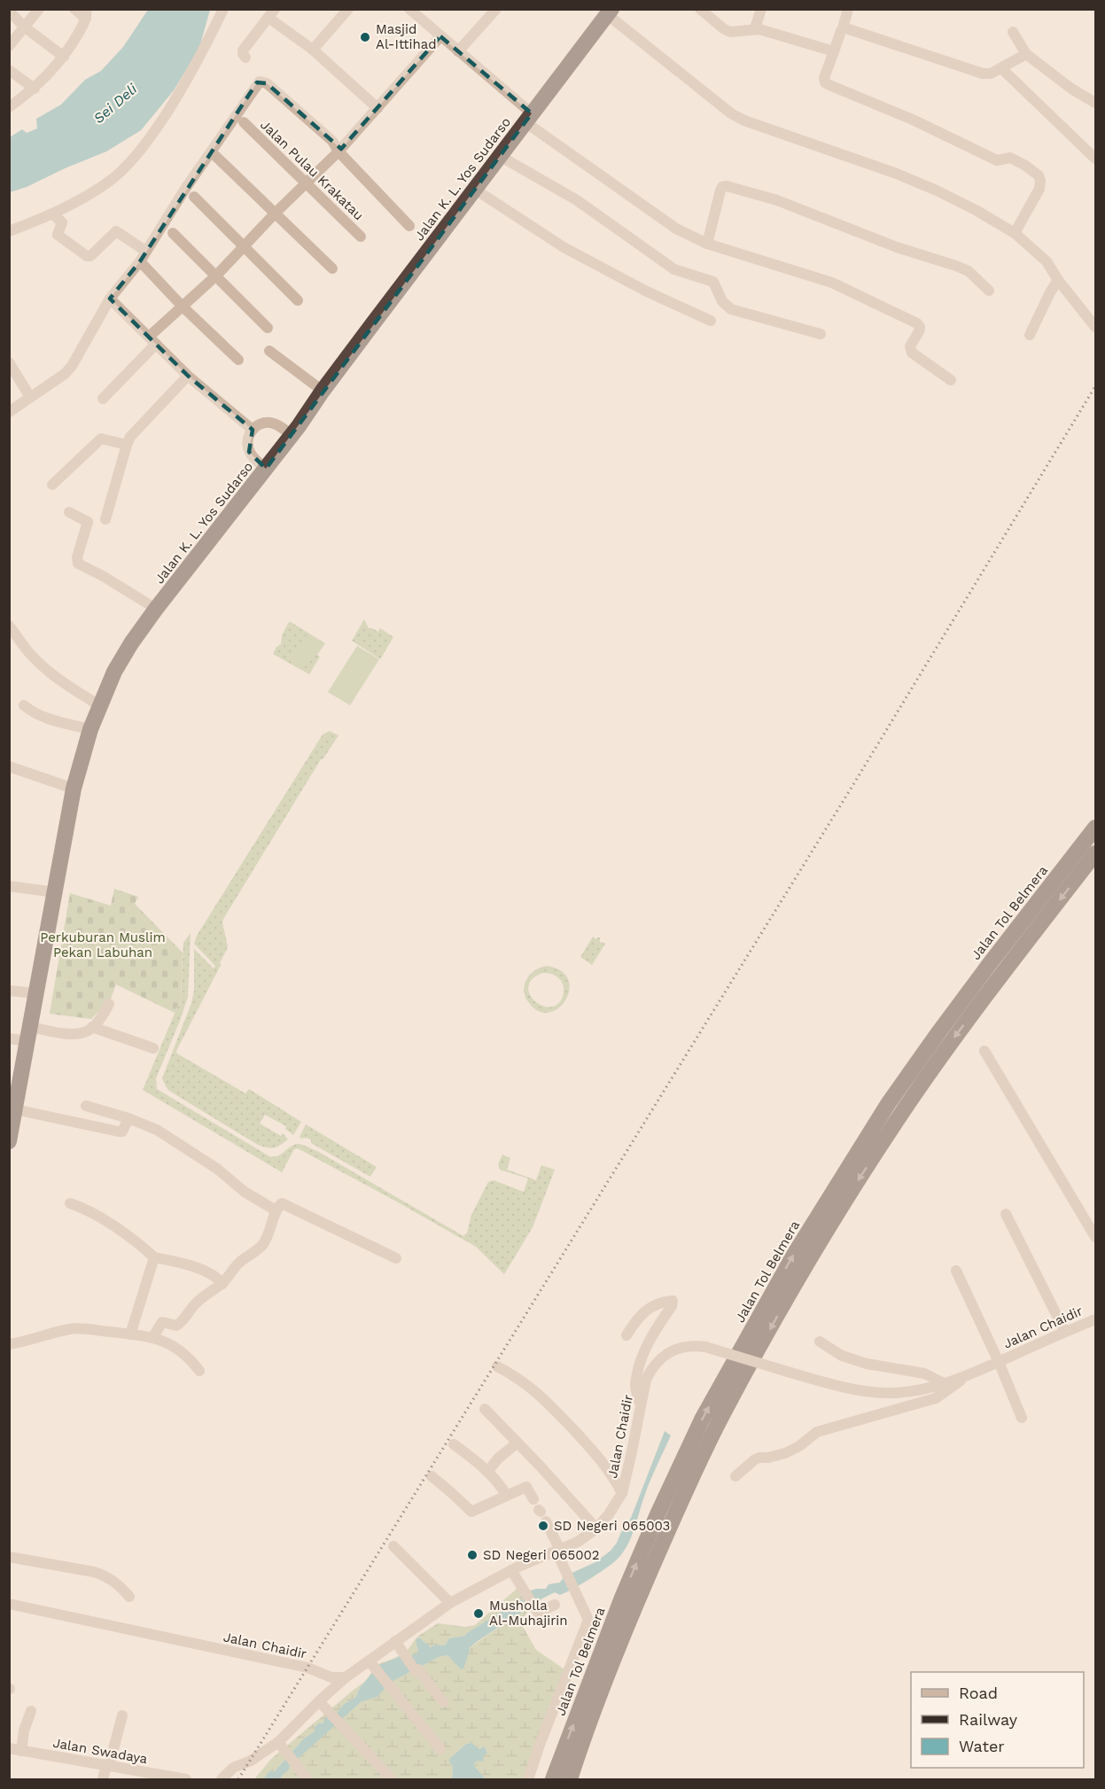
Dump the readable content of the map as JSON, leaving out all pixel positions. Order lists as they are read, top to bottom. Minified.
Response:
{"streets":{"highway":["Jalan K. L. Yos Sudarso","Jalan Tol Belmera"],"street":["Jalan Pulau Krakatau","Jalan Chaidir","Jalan Swadaya"]},"water":["Sei Deli"],"parks":["Perkuburan Muslim Pekan Labuhan"],"places":["Masjid Al-Ittihad","SD Negeri 065003","SD Negeri 065002","Musholla Al-Muhajirin"],"legend":["Road","Railway","Water"]}
